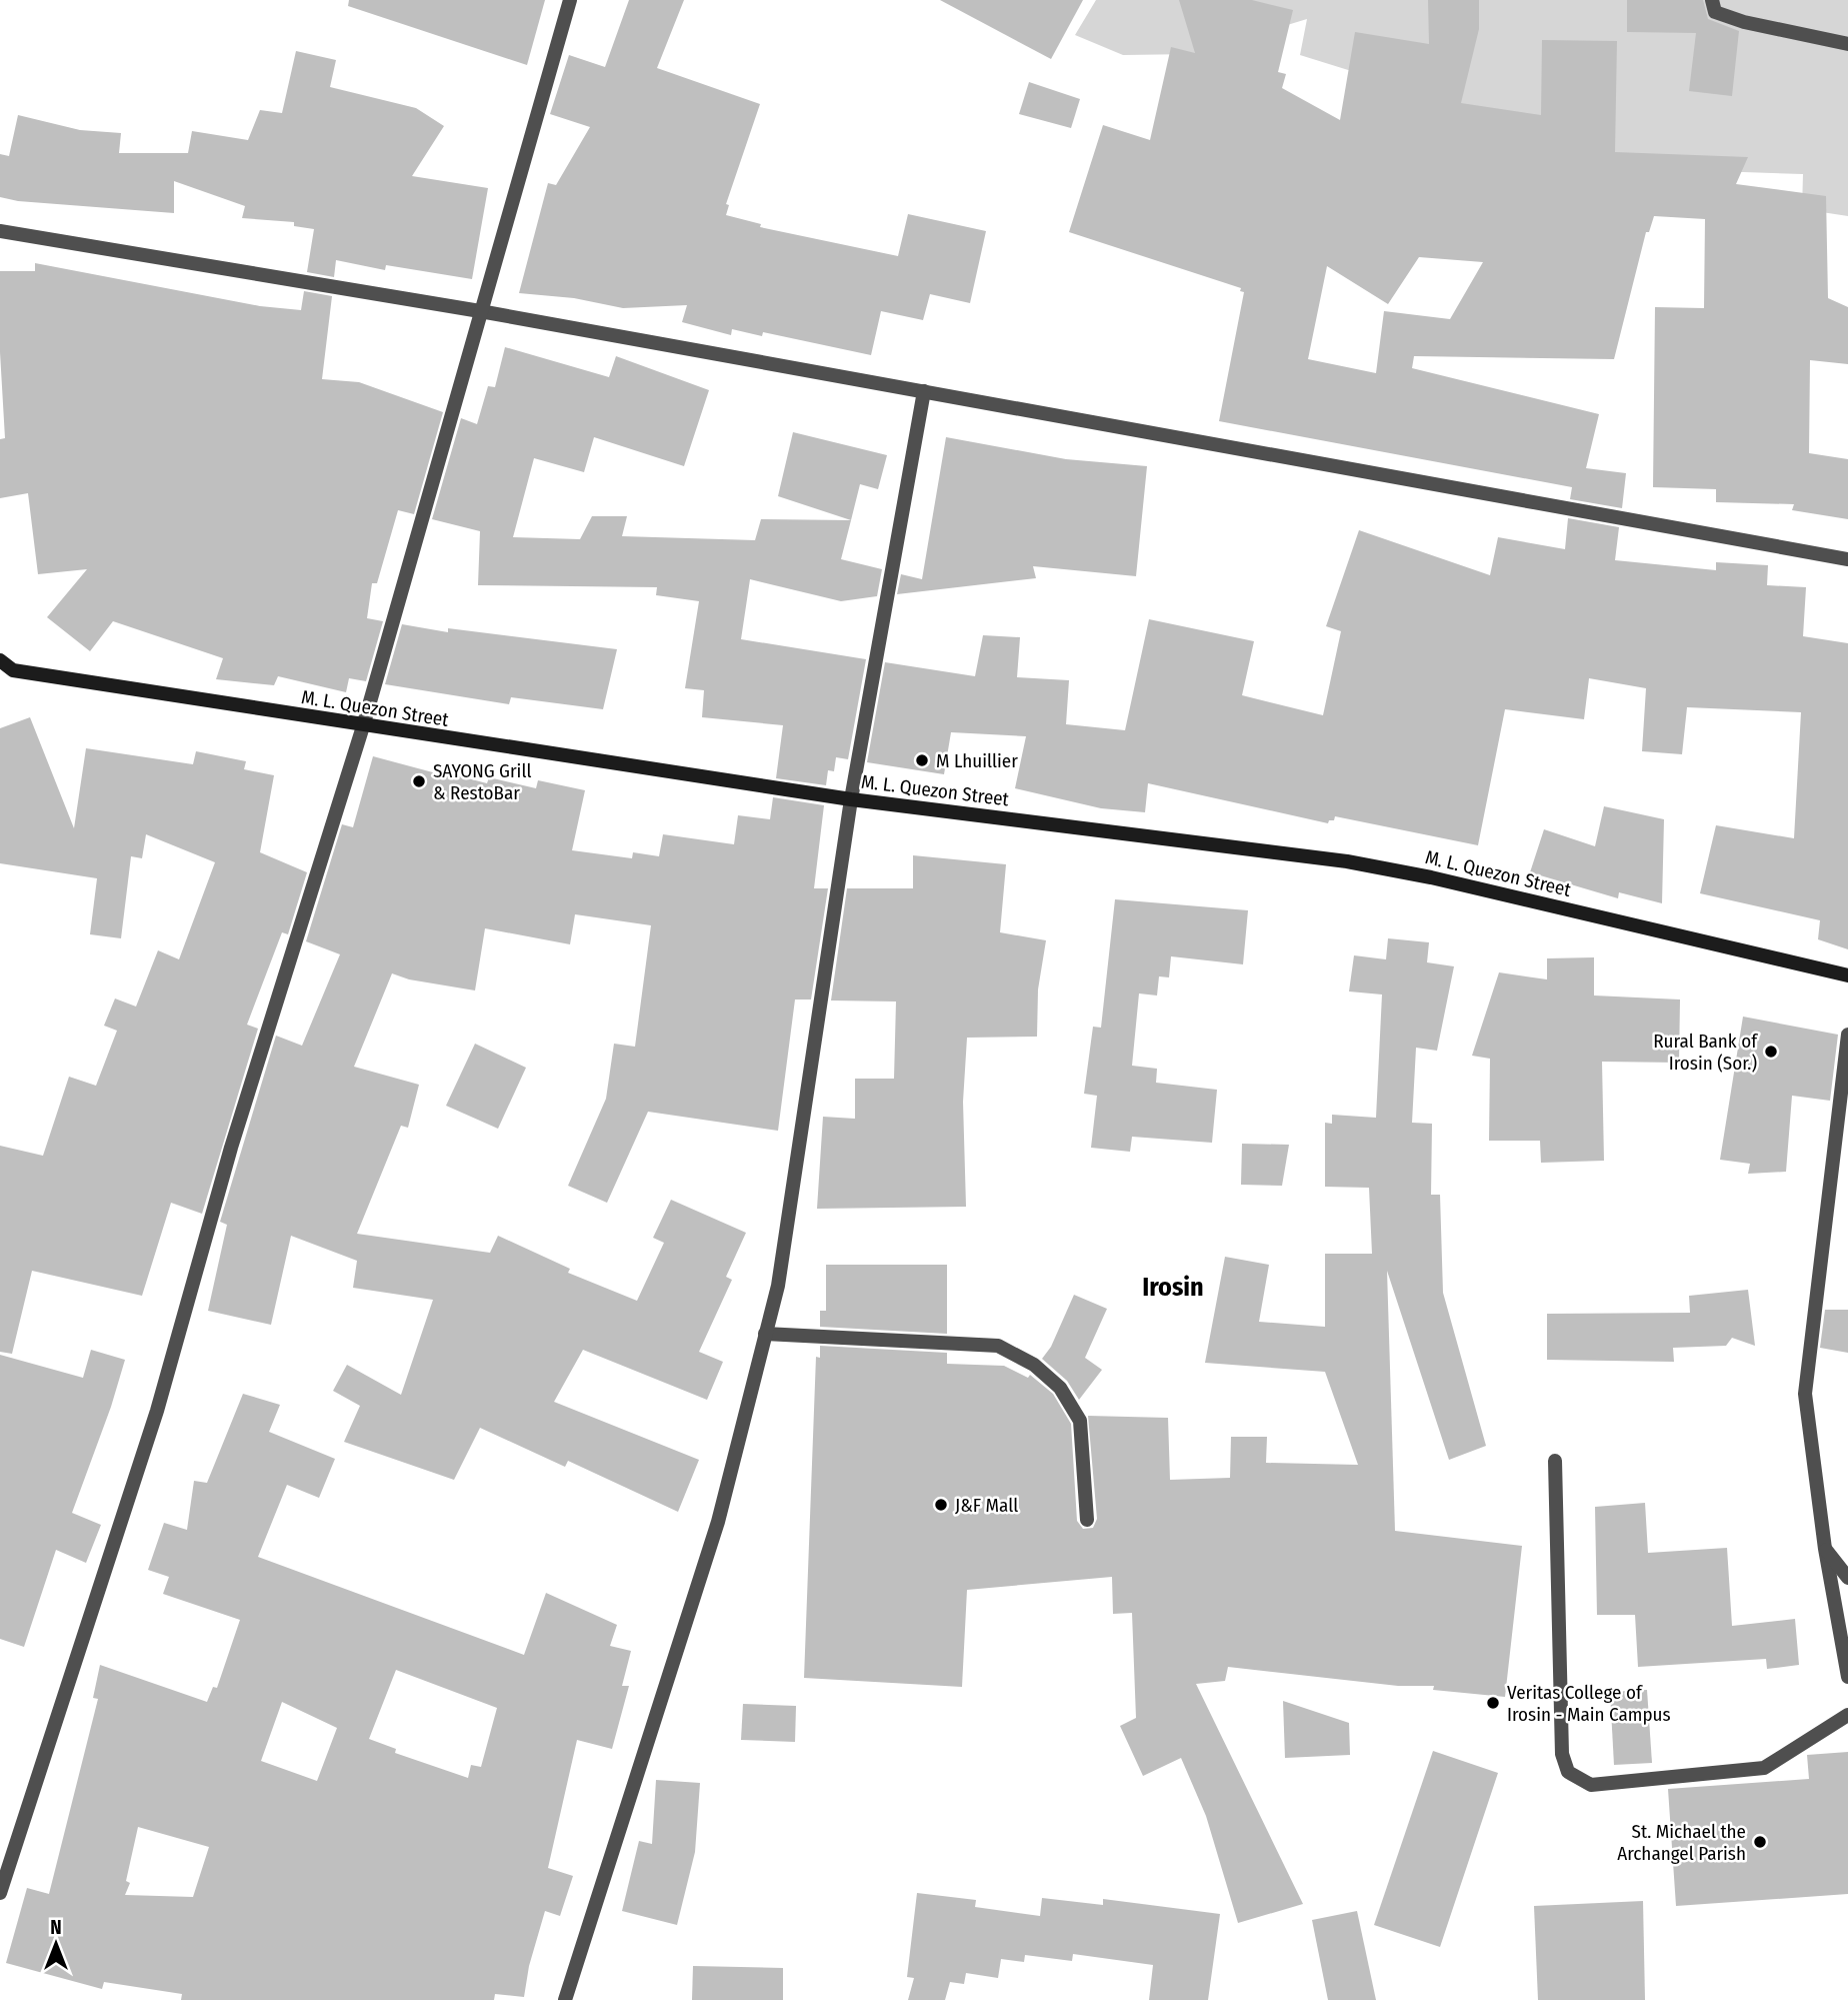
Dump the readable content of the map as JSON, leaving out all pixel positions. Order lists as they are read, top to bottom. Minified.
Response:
{"streets":{"main road":["M. L. Quezon Street"]},"districts":["Irosin"],"places":["M Lhuillier","SAYONG Grill & RestoBar","Rural Bank of Irosin (Sor.)","J&F Mall","Veritas College of Irosin - Main Campus","St. Michael the Archangel Parish"],"north":"top"}
